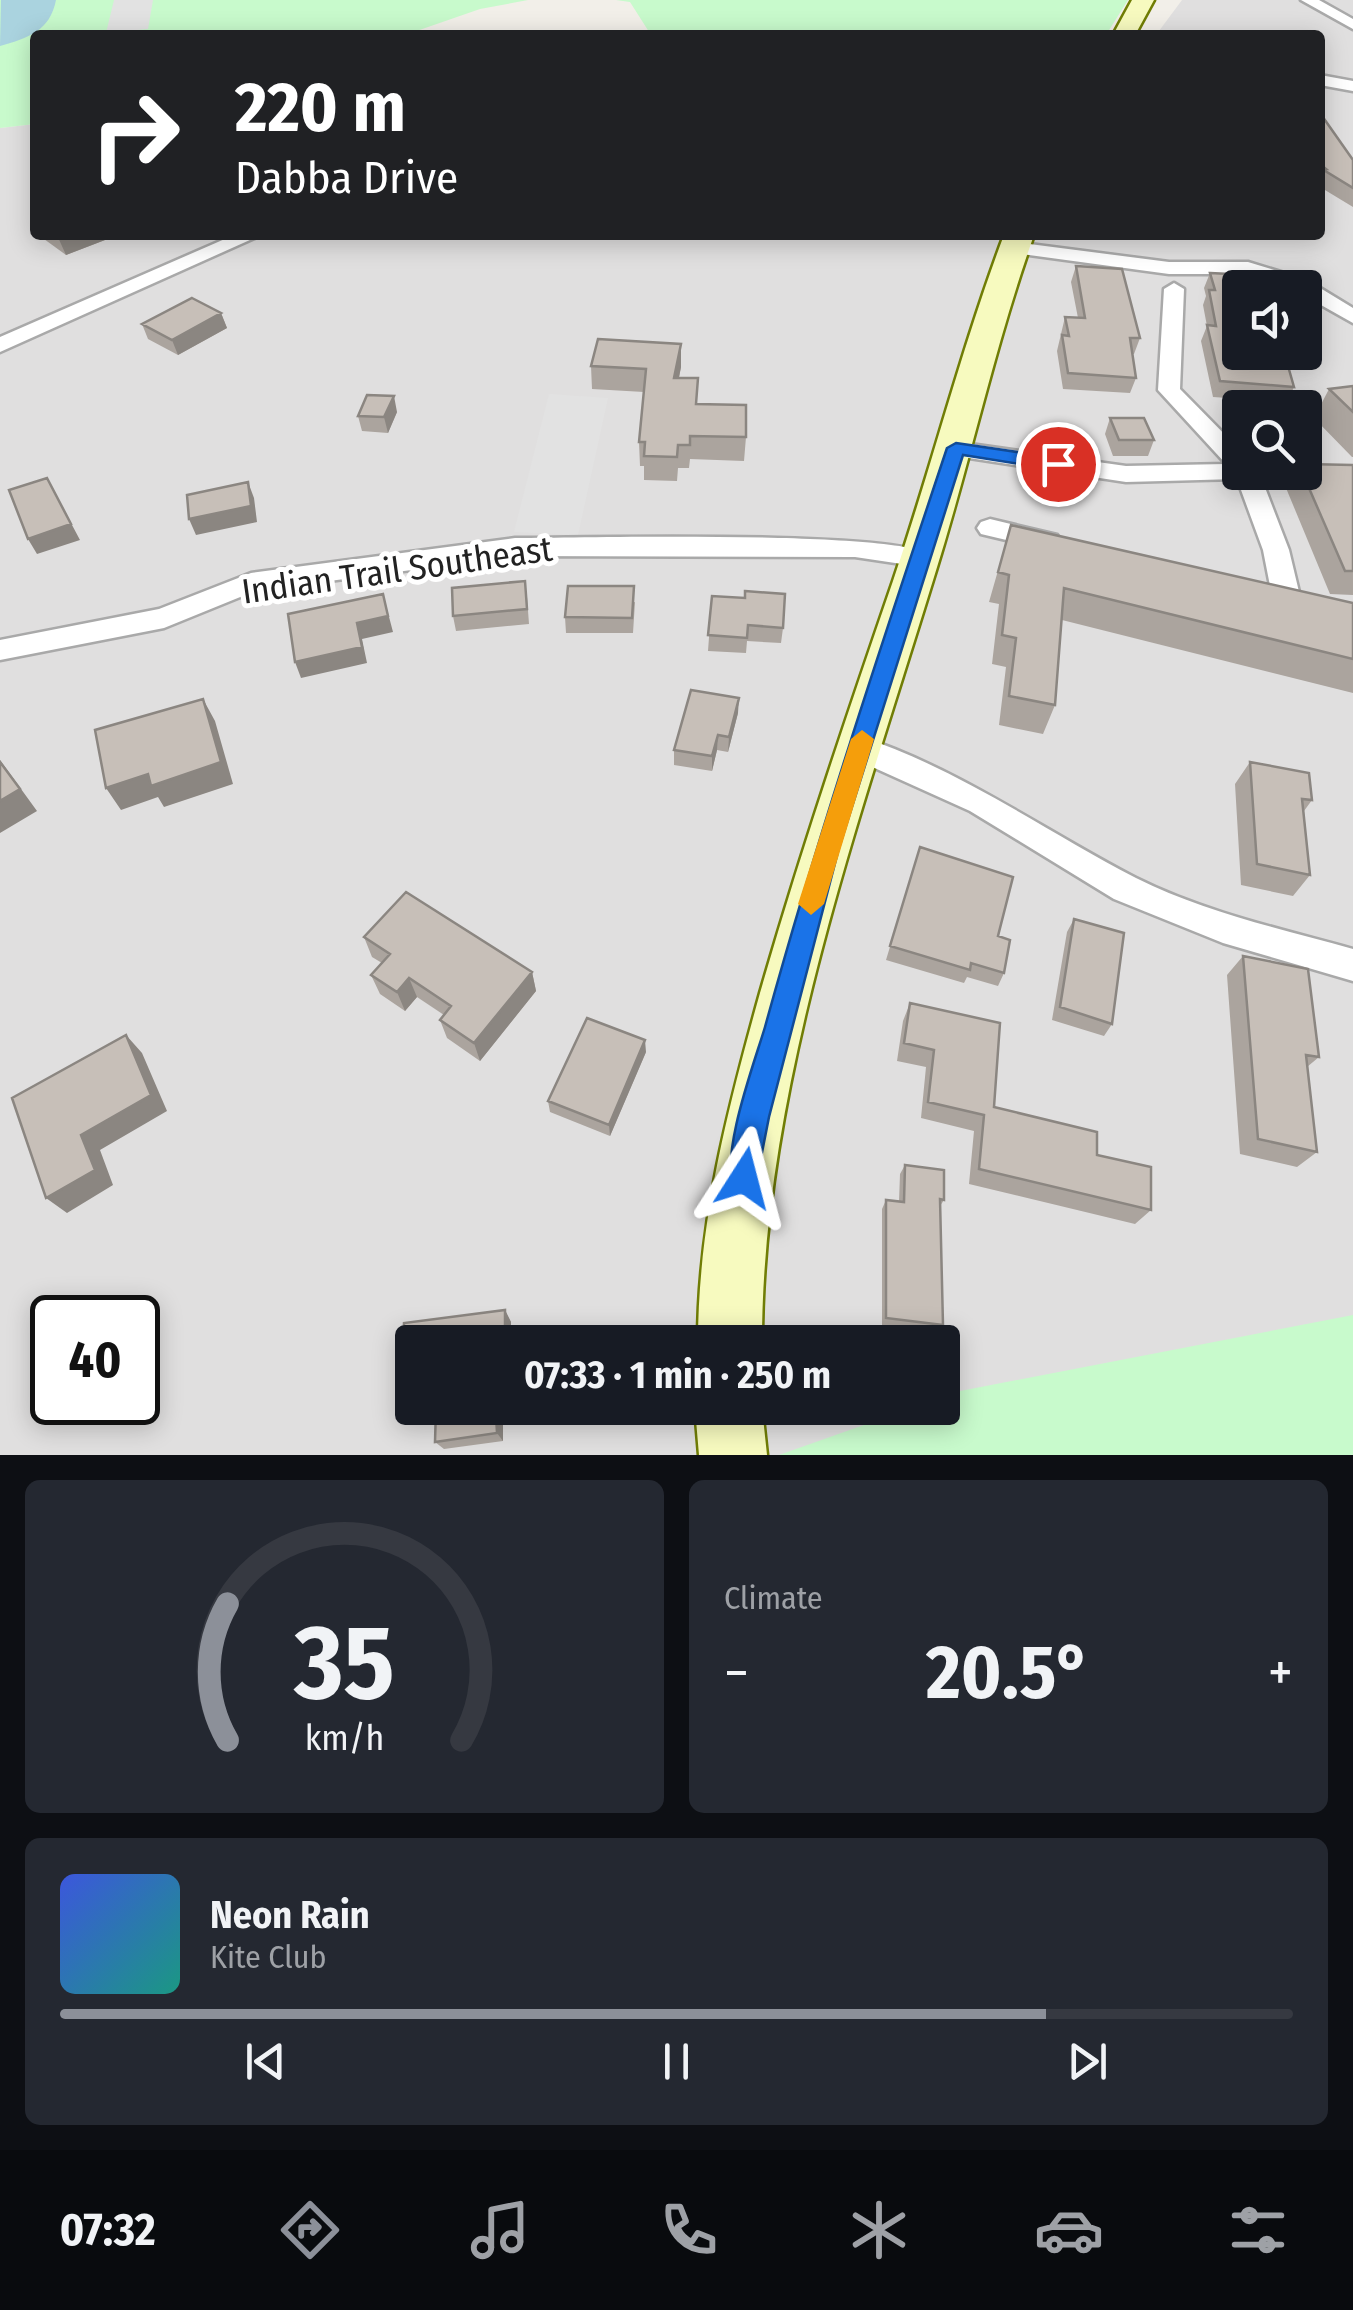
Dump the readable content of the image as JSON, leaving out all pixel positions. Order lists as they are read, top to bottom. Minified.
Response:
{"streets":{"street":["Indian Trail Southeast"]},"page":{"turn":["220 m","Dabba Drive"],"limit":"40","trip":"07:33 · 1 min · 250 m","tile":"Climate","heat":["−","20.5°","+"],"song":["Neon Rain","Kite Club"],"tabs":"07:32","gauge":["35","km/h"]}}
